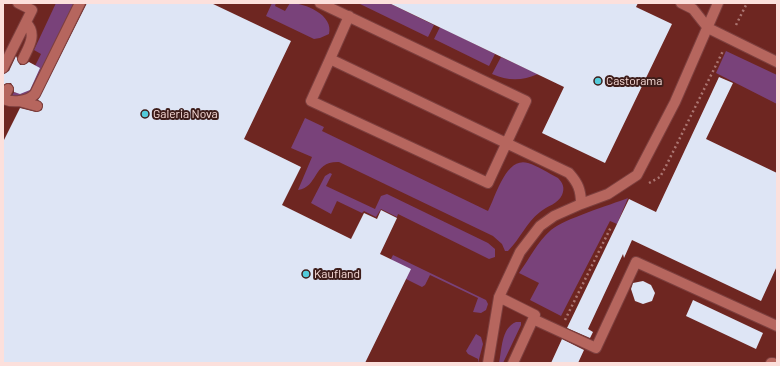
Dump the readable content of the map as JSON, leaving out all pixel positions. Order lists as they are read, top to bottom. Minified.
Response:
{"places":["Castorama","Galeria Nova","Kaufland"]}
